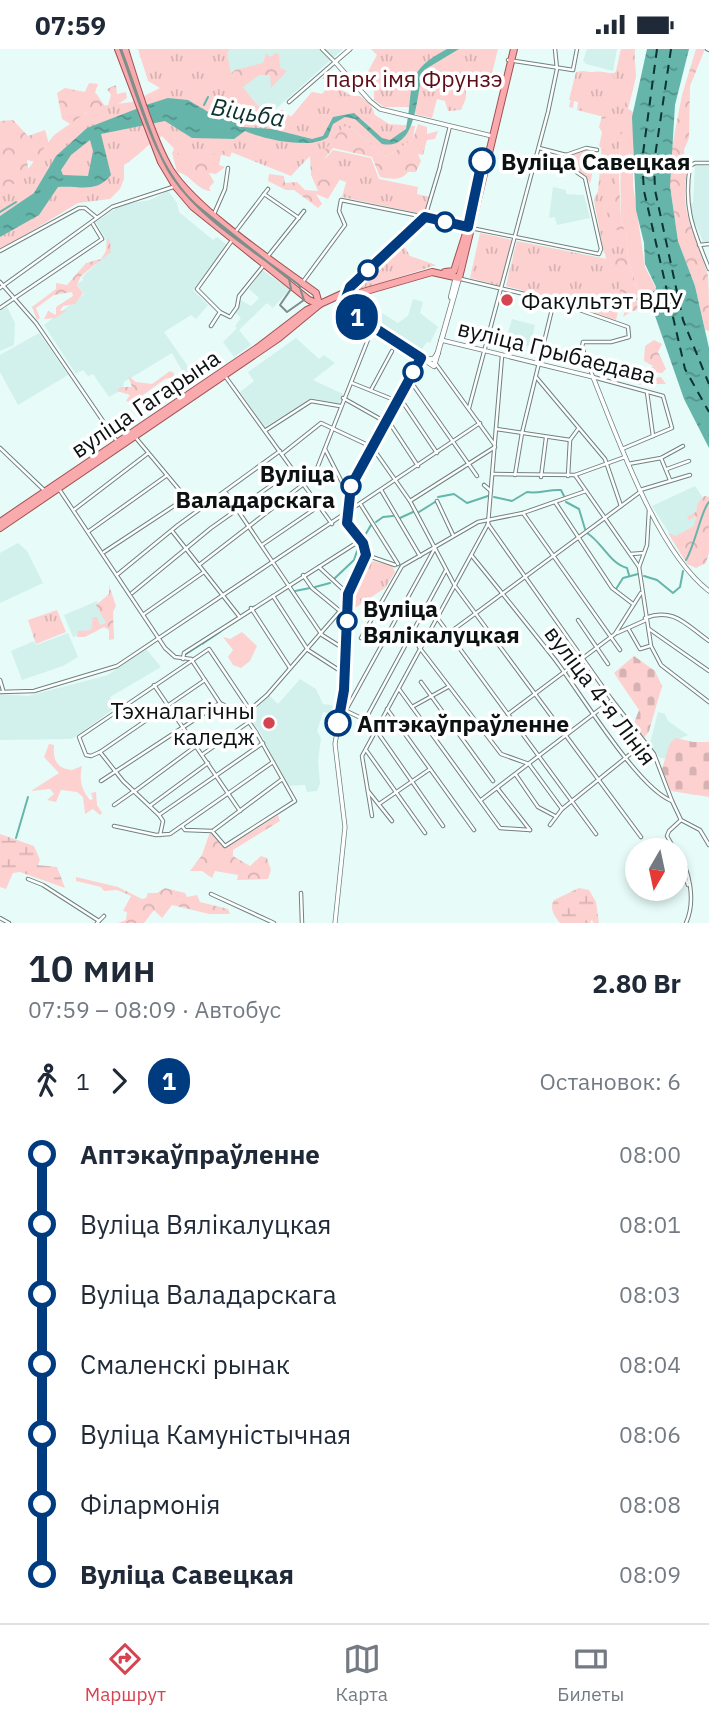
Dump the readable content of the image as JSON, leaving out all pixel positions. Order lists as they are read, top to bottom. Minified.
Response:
{"streets":{"main road":["вуліца Гагарына"],"street":["вуліца Грыбаедава","вуліца 4-я Лінія"]},"water":["Віцьба"],"parks":["парк імя Фрунзэ"],"places":["Вуліца Савецкая","Факультэт ВДУ","Вуліца Валадарскага","Вуліца Вялікалуцкая","Тэхналагічны каледж","Аптэкаўпраўленне"],"lines":["bus line 1"],"north":"bottom","page":{"status":"07:59","on_map":"1","heading":["10 мин","07:59 – 08:09 · Автобус","2.80 Br"],"legs":["1","1","Остановок: 6"],"list":[{"name":"Аптэкаўпраўленне","value":"08:00"},{"name":"Вуліца Вялікалуцкая","value":"08:01"},{"name":"Вуліца Валадарскага","value":"08:03"},{"name":"Смаленскі рынак","value":"08:04"},{"name":"Вуліца Камуністычная","value":"08:06"},{"name":"Філармонія","value":"08:08"},{"name":"Вуліца Савецкая","value":"08:09"}],"tabs":["Маршрут","Карта","Билеты"]}}
